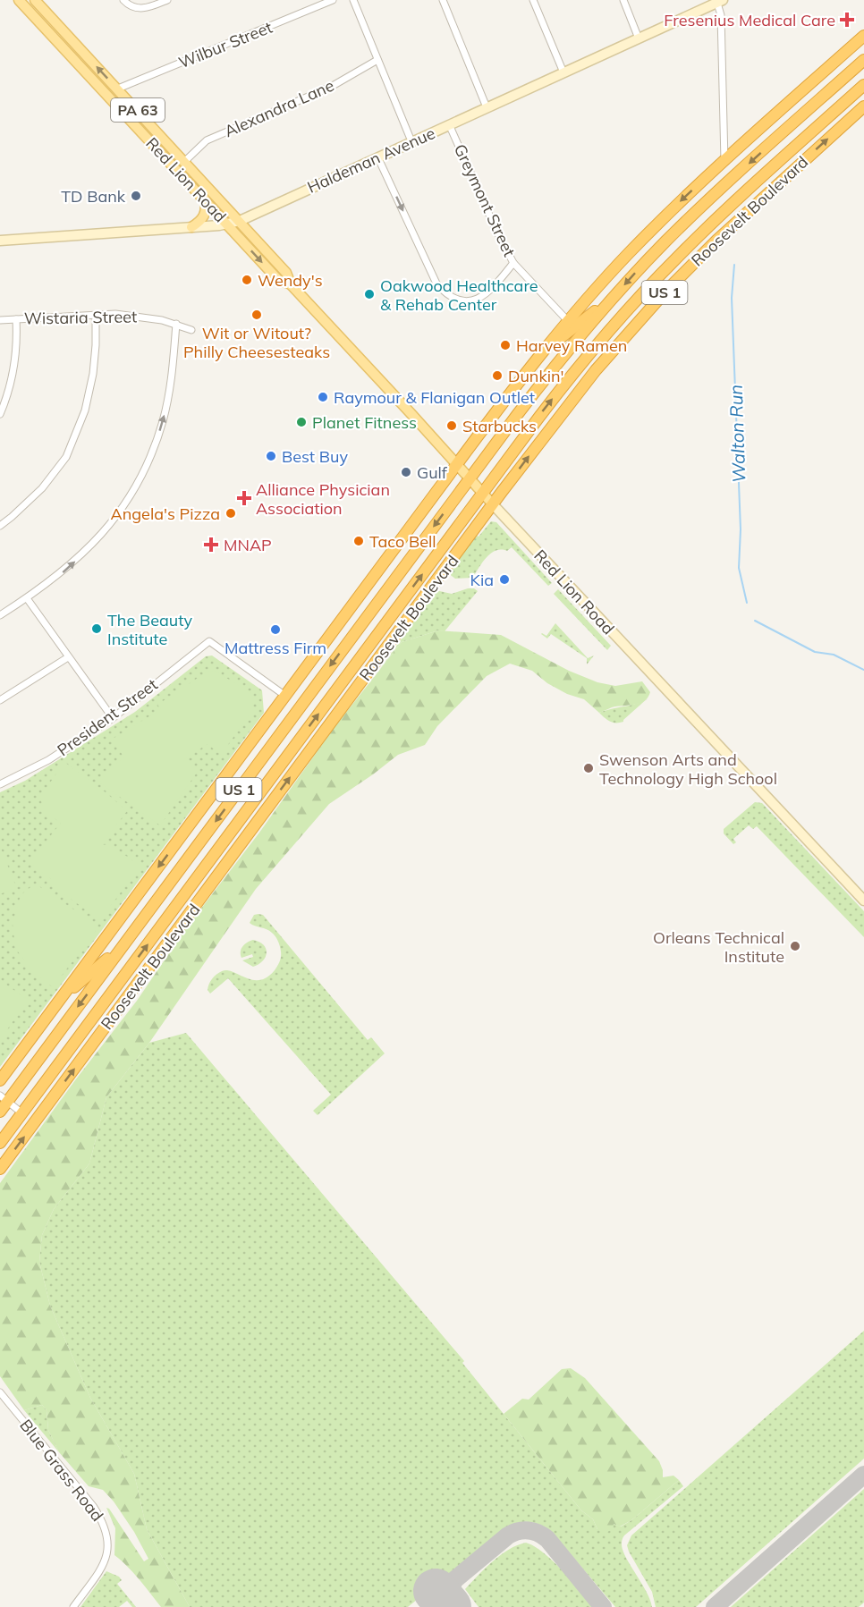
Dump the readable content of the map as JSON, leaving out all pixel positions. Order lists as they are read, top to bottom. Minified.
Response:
{"streets":{"highway":["Roosevelt Boulevard","US 1"],"main road":["PA 63","Haldeman Avenue","Red Lion Road"],"street":["Wilbur Street","Alexandra Lane","Greymont Street","Wistaria Street","President Street","Blue Grass Road"]},"crossings":[["Wilbur Street","Red Lion Road"],["Alexandra Lane","Red Lion Road"],["Haldeman Avenue","Red Lion Road"],["Haldeman Avenue","Greymont Street"],["Red Lion Road","Roosevelt Boulevard"],["Red Lion Road","US 1"],["Greymont Street","US 1"],["US 1","President Street"]],"water":["Walton Run"],"places":{"health":["Fresenius Medical Care","Alliance Physician Association","MNAP"],"other":["TD Bank","Wendy's","Oakwood Healthcare & Rehab Center","Wit or Witout? Philly Cheesesteaks","Harvey Ramen","Dunkin'","Raymour & Flanigan Outlet","Planet Fitness","Starbucks","Best Buy","Gulf","Angela's Pizza","Taco Bell","Kia","The Beauty Institute","Mattress Firm","Swenson Arts and Technology High School","Orleans Technical Institute"]}}
